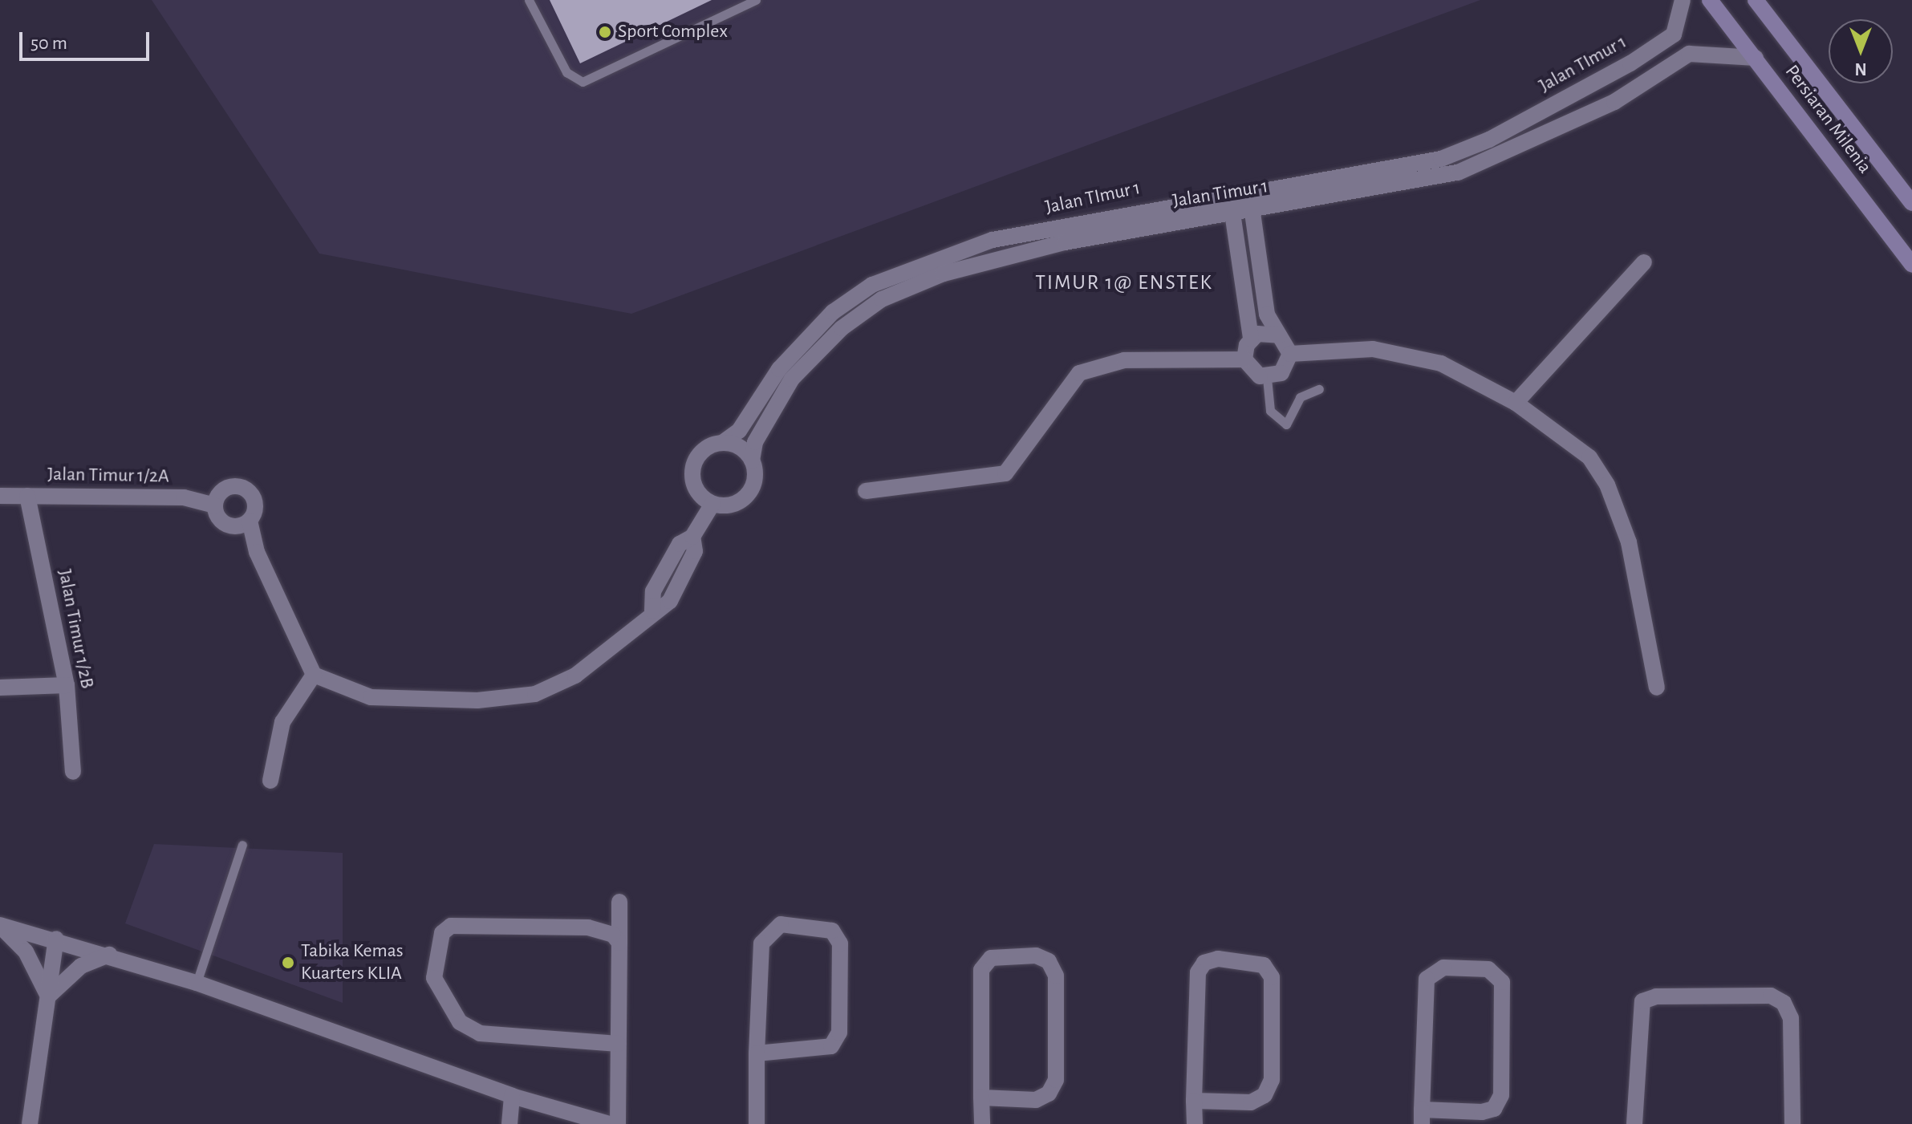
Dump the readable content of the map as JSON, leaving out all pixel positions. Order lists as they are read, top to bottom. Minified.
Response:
{"streets":{"main road":["Persiaran Milenia"],"street":["Jalan TImur 1","Jalan Timur 1","Jalan Timur 1/2A","Jalan Timur 1/2B"]},"crossings":[["Jalan TImur 1","Jalan Timur 1"],["Persiaran Milenia","Jalan Timur 1"],["Jalan Timur 1/2A","Jalan Timur 1/2B"]],"districts":["TIMUR 1@ ENSTEK"],"places":["Sport Complex","Tabika Kemas Kuarters KLIA"],"scale_bar":"50 m","north":"bottom"}
